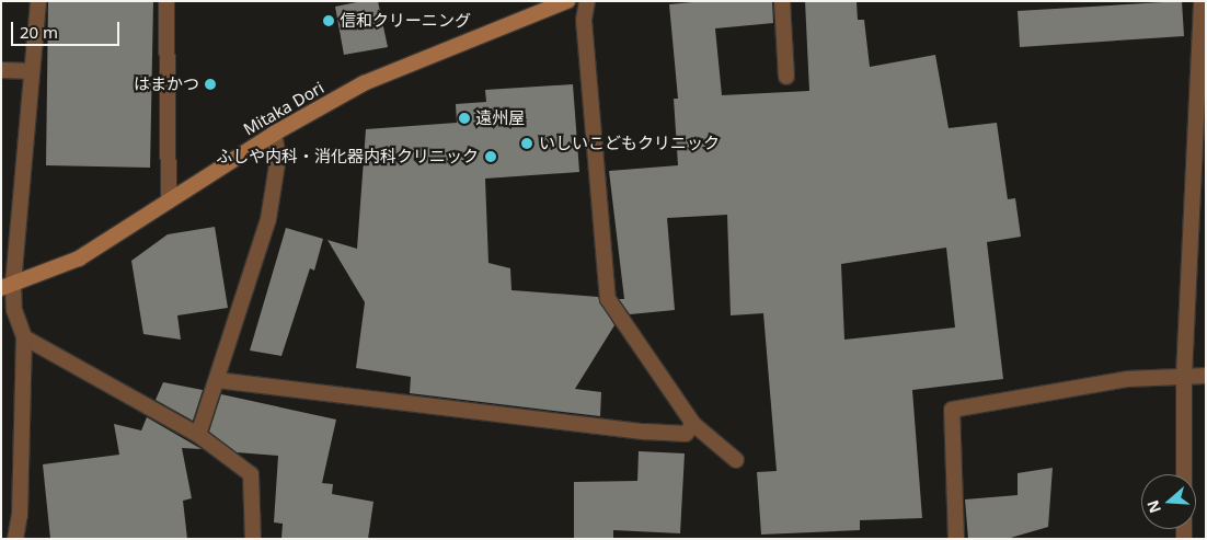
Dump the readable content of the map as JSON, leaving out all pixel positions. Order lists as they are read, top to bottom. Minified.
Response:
{"streets":{"main road":["Mitaka Dori"]},"places":["信和クリーニング","はまかつ","遠州屋","いしいこどもクリニック","ふしや内科・消化器内科クリニック"],"scale_bar":"20 m","north":"left"}
